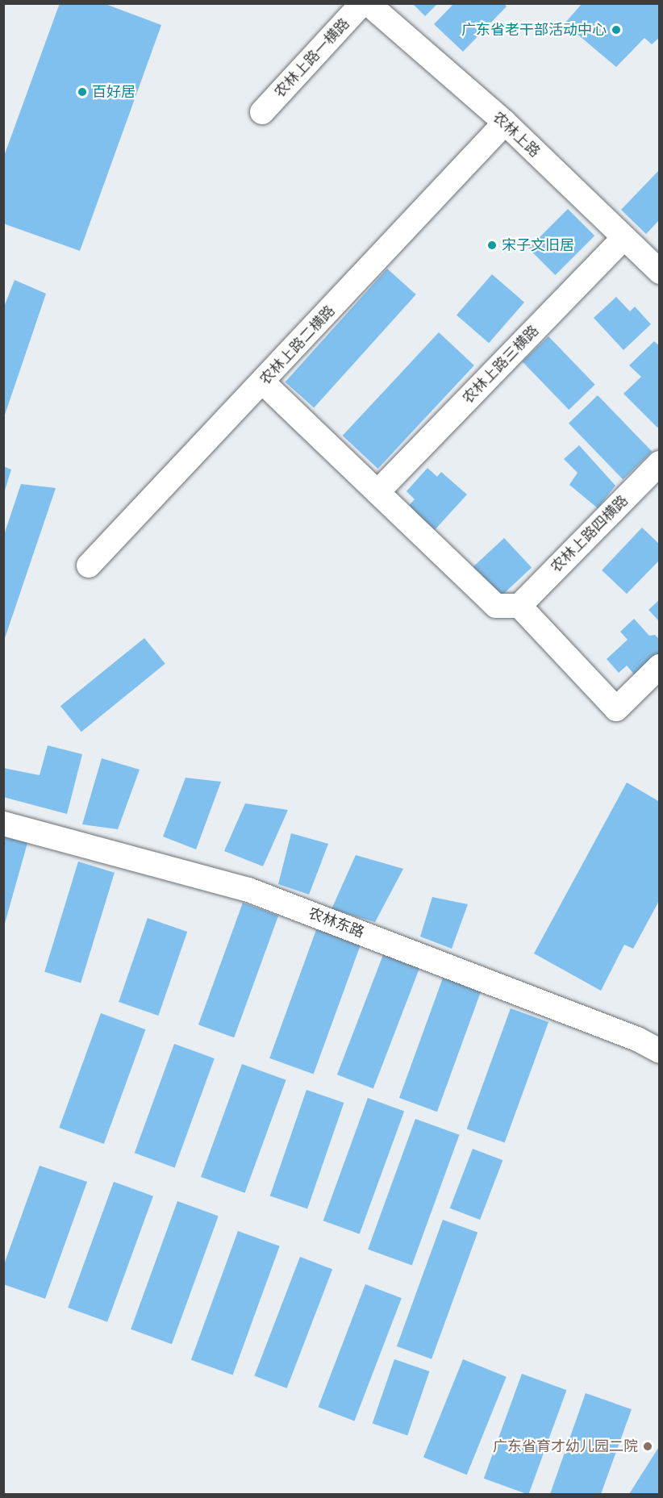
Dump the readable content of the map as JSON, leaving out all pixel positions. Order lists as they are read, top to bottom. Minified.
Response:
{"streets":{"street":["农林上路一横路","农林上路","农林上路二横路","农林上路三横路","农林上路四横路","农林东路"]},"crossings":[["农林上路","农林上路二横路"],["农林上路","农林上路三横路"]],"places":["广东省老干部活动中心","百好居","宋子文旧居","广东省育才幼儿园二院"]}
